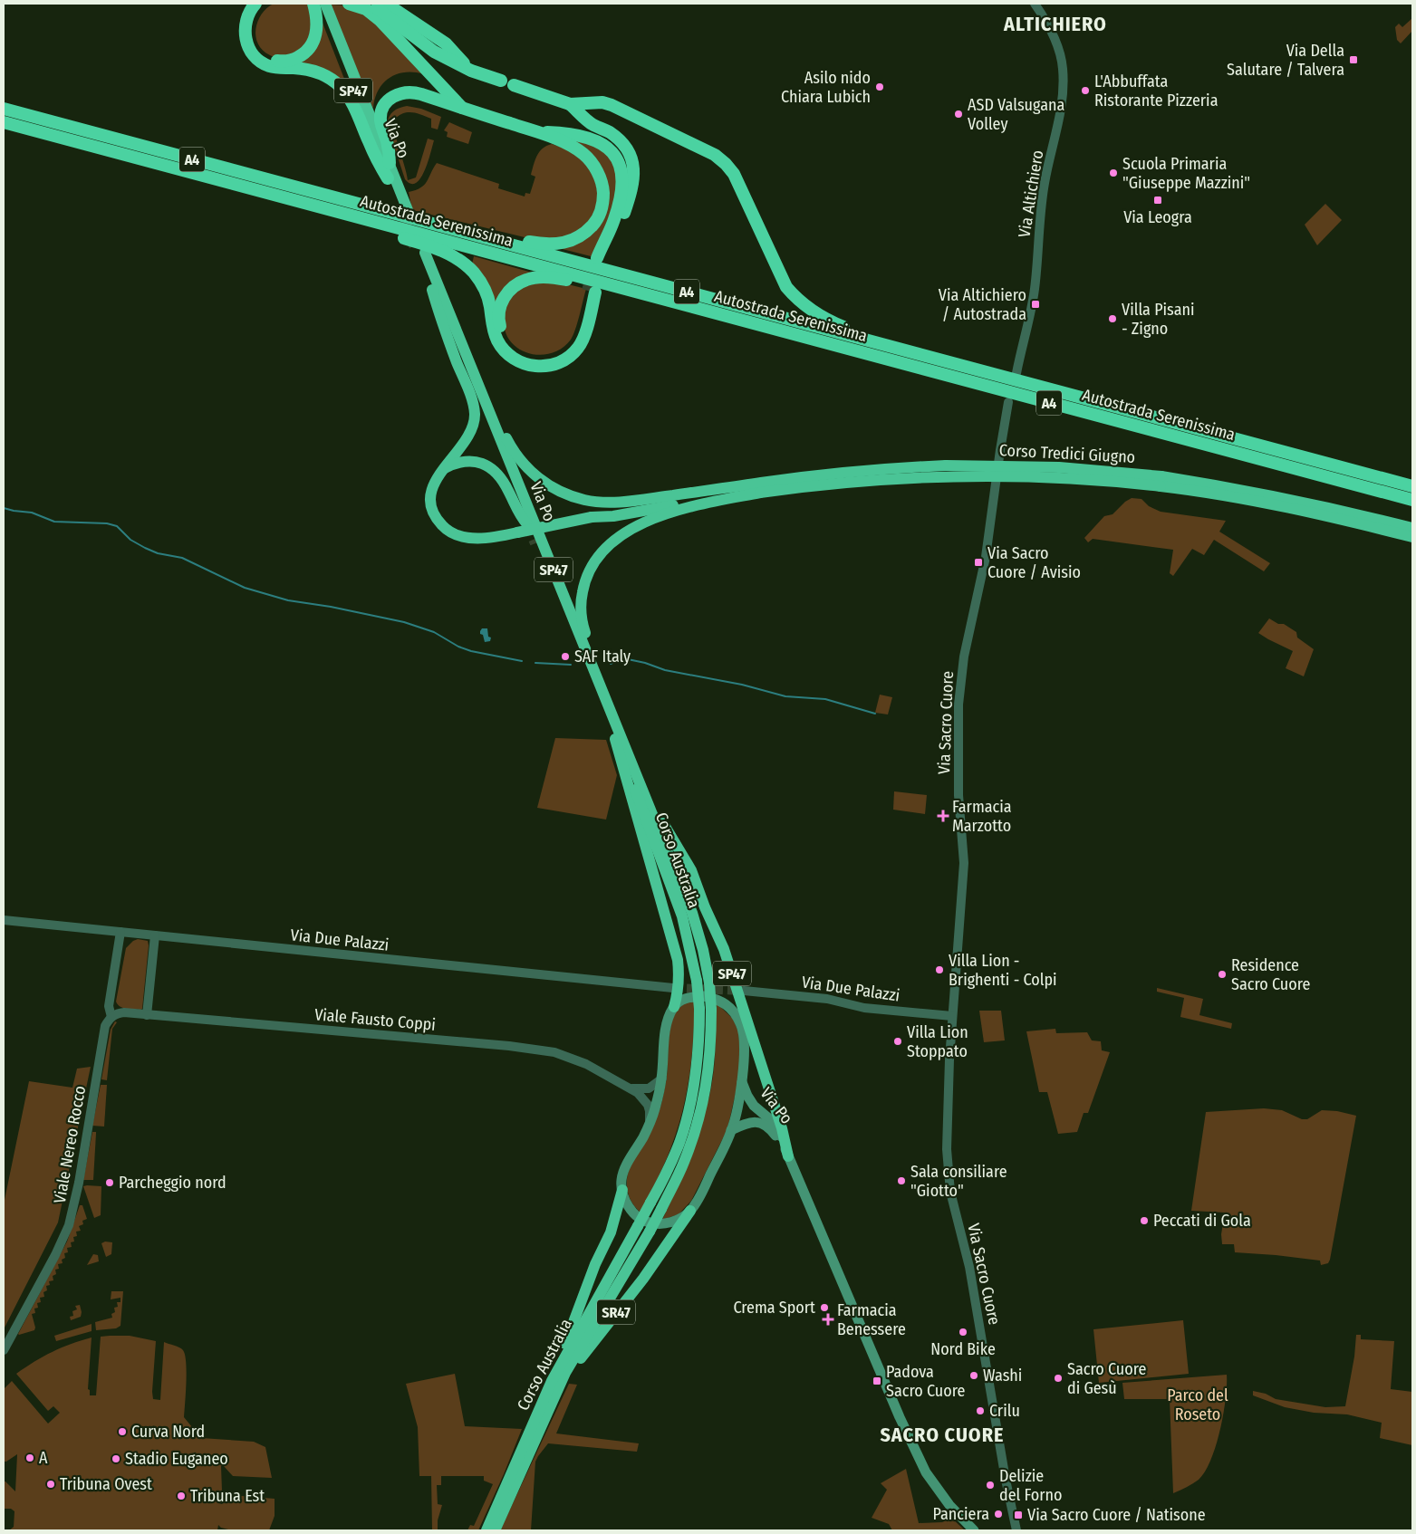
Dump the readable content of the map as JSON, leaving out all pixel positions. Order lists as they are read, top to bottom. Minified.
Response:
{"streets":{"highway":["SP47","Via Po","A4","Autostrada Serenissima","Corso Tredici Giugno","Corso Australia","SR47"],"street":["Via Altichiero","Via Sacro Cuore","Via Due Palazzi","Viale Fausto Coppi","Viale Nereo Rocco"]},"crossings":[["SP47","Via Po"],["SP47","Corso Australia"],["SP47","SR47"],["Via Po","Corso Australia"],["Via Po","SR47"],["A4","Autostrada Serenissima"],["Via Sacro Cuore","Via Due Palazzi"],["Corso Australia","SR47"],["Via Due Palazzi","Viale Nereo Rocco"],["Viale Fausto Coppi","Viale Nereo Rocco"],["Viale Fausto Coppi","SR47"]],"districts":["ALTICHIERO","SACRO CUORE"],"parks":["Parco del Roseto"],"places":{"transit":["Via Della Salutare / Talvera","Via Leogra","Via Altichiero / Autostrada","Via Sacro Cuore / Avisio","Padova Sacro Cuore","Via Sacro Cuore / Natisone"],"other":["Asilo nido Chiara Lubich","L'Abbuffata Ristorante Pizzeria","ASD Valsugana Volley","Scuola Primaria \"Giuseppe Mazzini\"","Villa Pisani - Zigno","SAF Italy","Villa Lion - Brighenti - Colpi","Residence Sacro Cuore","Villa Lion Stoppato","Sala consiliare \"Giotto\"","Parcheggio nord","Peccati di Gola","Crema Sport","Nord Bike","Washi","Sacro Cuore di Gesù","Crilu","Curva Nord","A","Stadio Euganeo","Tribuna Ovest","Delizie del Forno","Tribuna Est","Panciera"],"health":["Farmacia Marzotto","Farmacia Benessere"]}}
